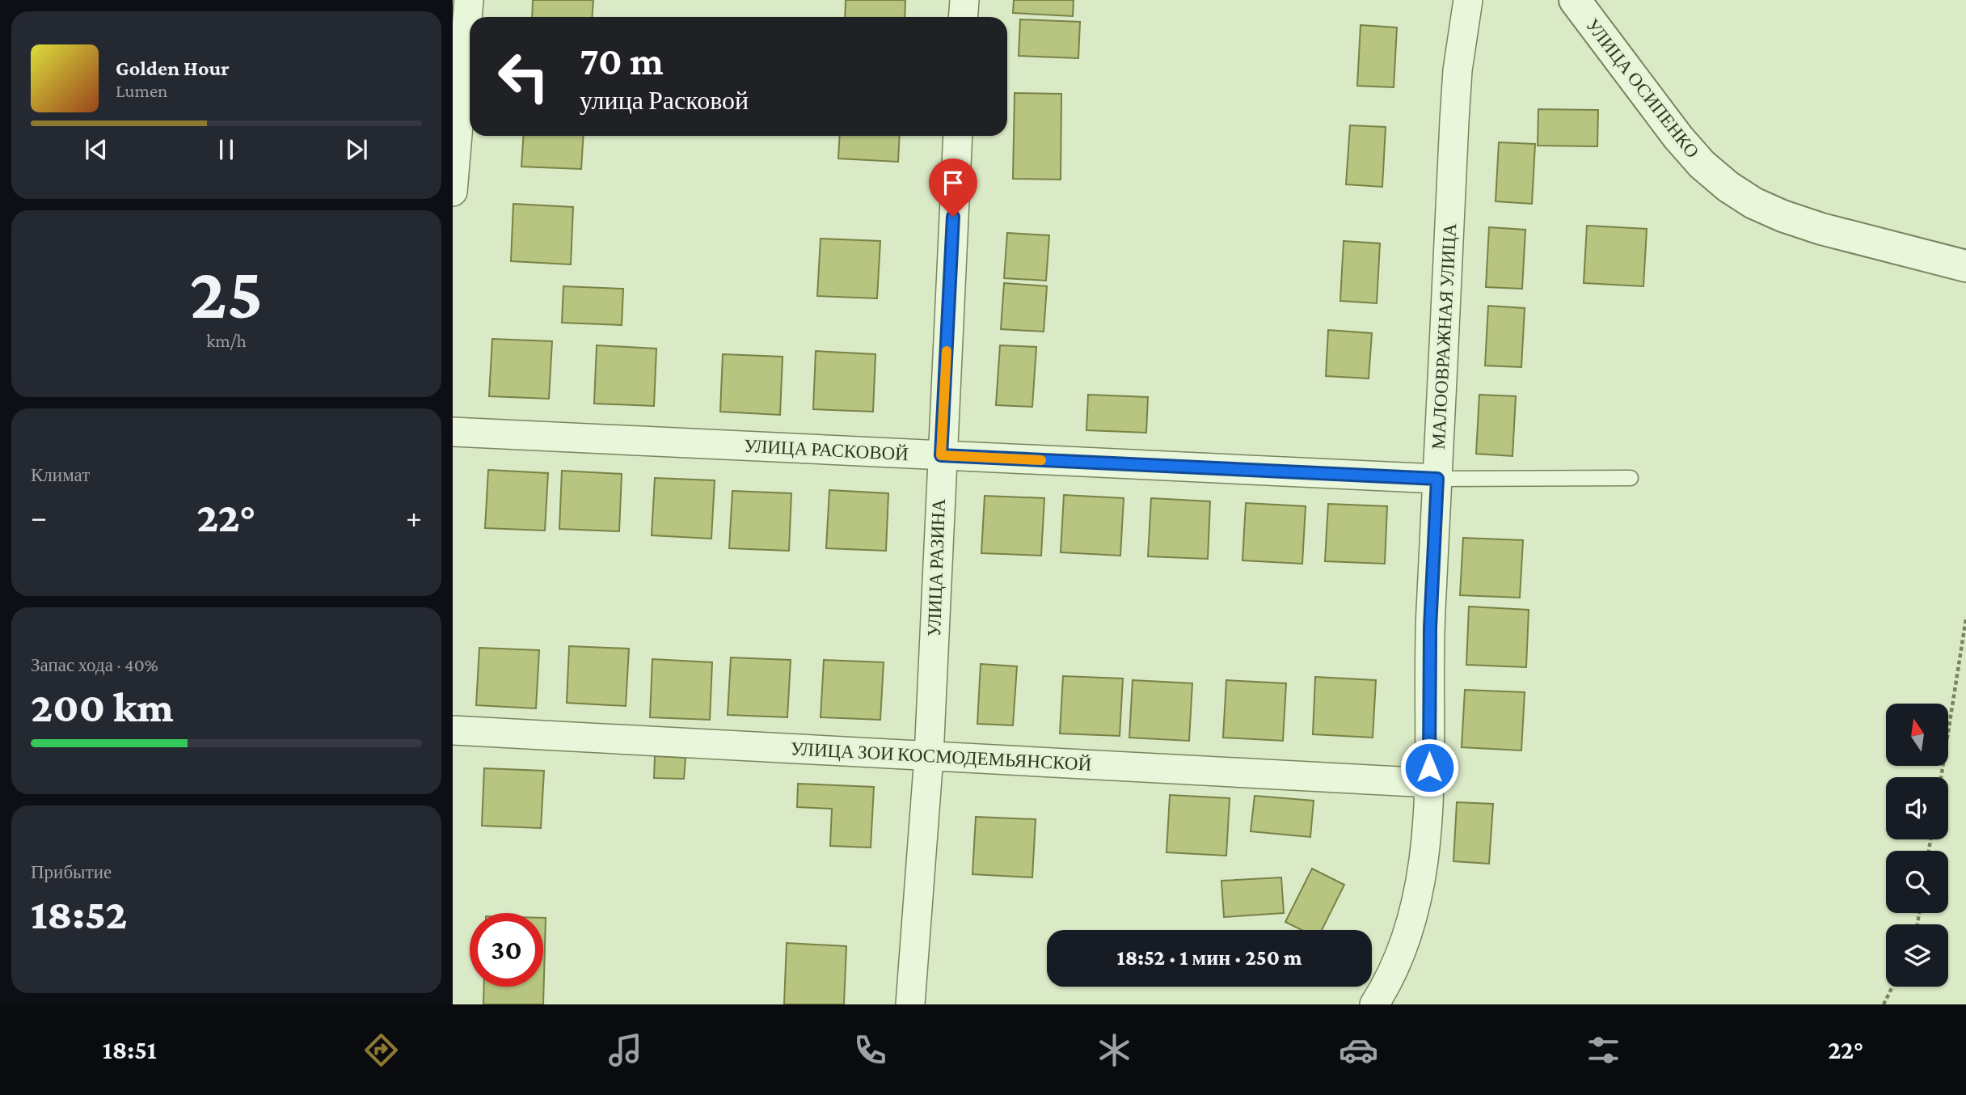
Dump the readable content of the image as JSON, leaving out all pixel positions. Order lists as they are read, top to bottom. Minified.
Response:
{"streets":{"street":["УЛИЦА ОСИПЕНКО","МАЛООВРАЖНАЯ УЛИЦА","УЛИЦА РАСКОВОЙ","УЛИЦА РАЗИНА","УЛИЦА ЗОИ КОСМОДЕМЬЯНСКОЙ"]},"crossings":[["МАЛООВРАЖНАЯ УЛИЦА","УЛИЦА РАСКОВОЙ"],["МАЛООВРАЖНАЯ УЛИЦА","УЛИЦА ЗОИ КОСМОДЕМЬЯНСКОЙ"],["УЛИЦА РАСКОВОЙ","УЛИЦА РАЗИНА"],["УЛИЦА РАЗИНА","УЛИЦА ЗОИ КОСМОДЕМЬЯНСКОЙ"]],"north":"top","page":{"turn":["70 m","улица Расковой"],"song":["Golden Hour","Lumen"],"tile":[["25","km/h"],"Климат",["Запас хода · 40%","200 km"],["Прибытие","18:52"]],"heat":["−","22°","+"],"limit":"30","trip":"18:52 · 1 мин · 250 m","tabs":["18:51","22°"]}}
